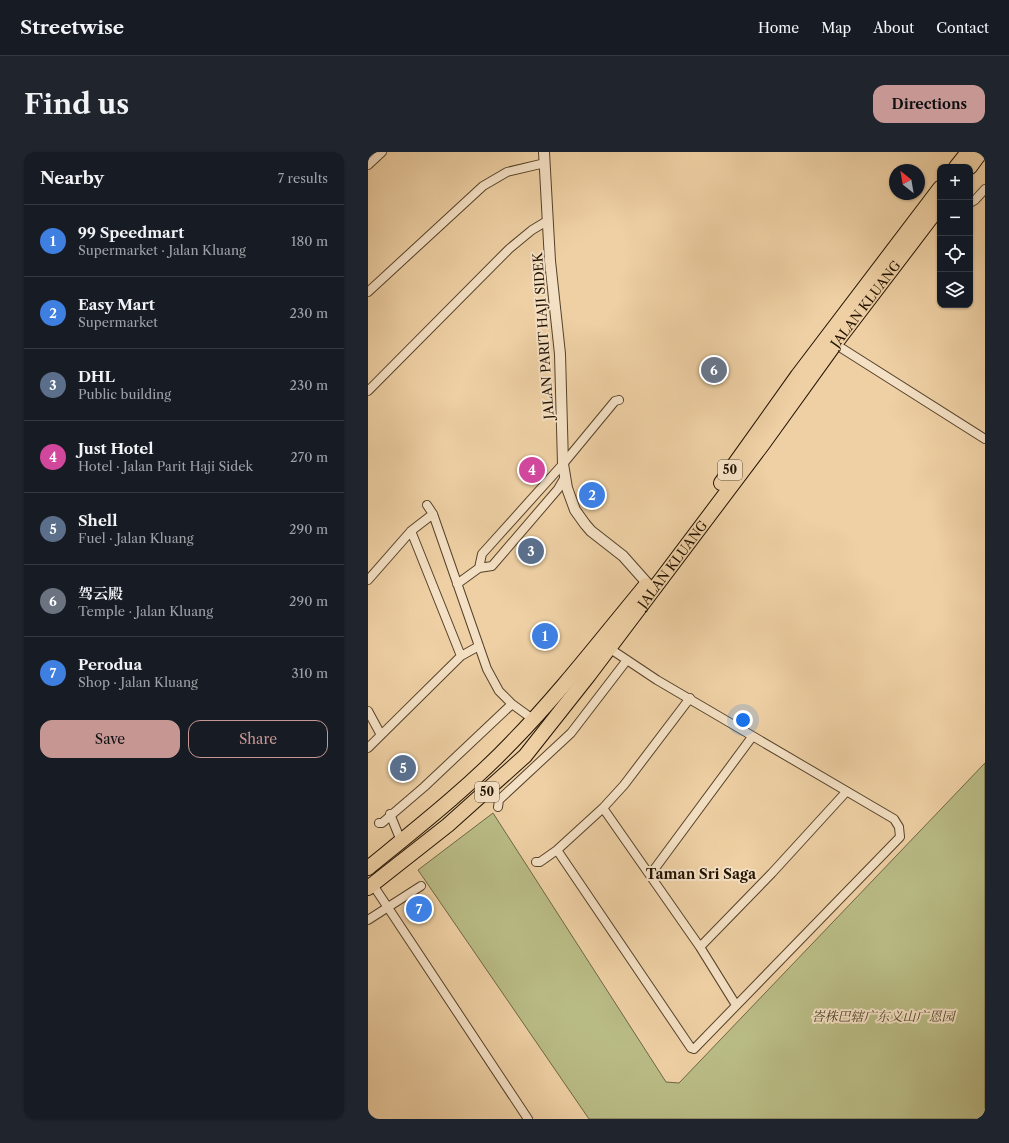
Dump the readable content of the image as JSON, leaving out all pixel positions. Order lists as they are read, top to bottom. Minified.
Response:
{"streets":{"highway":["JALAN KLUANG","50"],"street":["JALAN PARIT HAJI SIDEK"]},"crossings":[["JALAN KLUANG","JALAN PARIT HAJI SIDEK"]],"districts":["Taman Sri Saga"],"parks":["峇株巴辖广东义山广恩园"],"north":"top left","page":{"header":"Streetwise","nav":["Home","Map","About","Contact"],"buttons":["Directions",["Save","Share"]],"title":"Find us","heading":["Nearby","7 results"],"map_buttons":["+","−"],"list":[{"mark":"1","name":"99 Speedmart","note":"Supermarket · Jalan Kluang","value":"180 m"},{"mark":"2","name":"Easy Mart","note":"Supermarket","value":"230 m"},{"mark":"3","name":"DHL","note":"Public building","value":"230 m"},{"mark":"4","name":"Just Hotel","note":"Hotel · Jalan Parit Haji Sidek","value":"270 m"},{"mark":"5","name":"Shell","note":"Fuel · Jalan Kluang","value":"290 m"},{"mark":"6","name":"驾云殿","note":"Temple · Jalan Kluang","value":"290 m"},{"mark":"7","name":"Perodua","note":"Shop · Jalan Kluang","value":"310 m"}],"pins":["6","4","2","3","1","5","7"]}}
